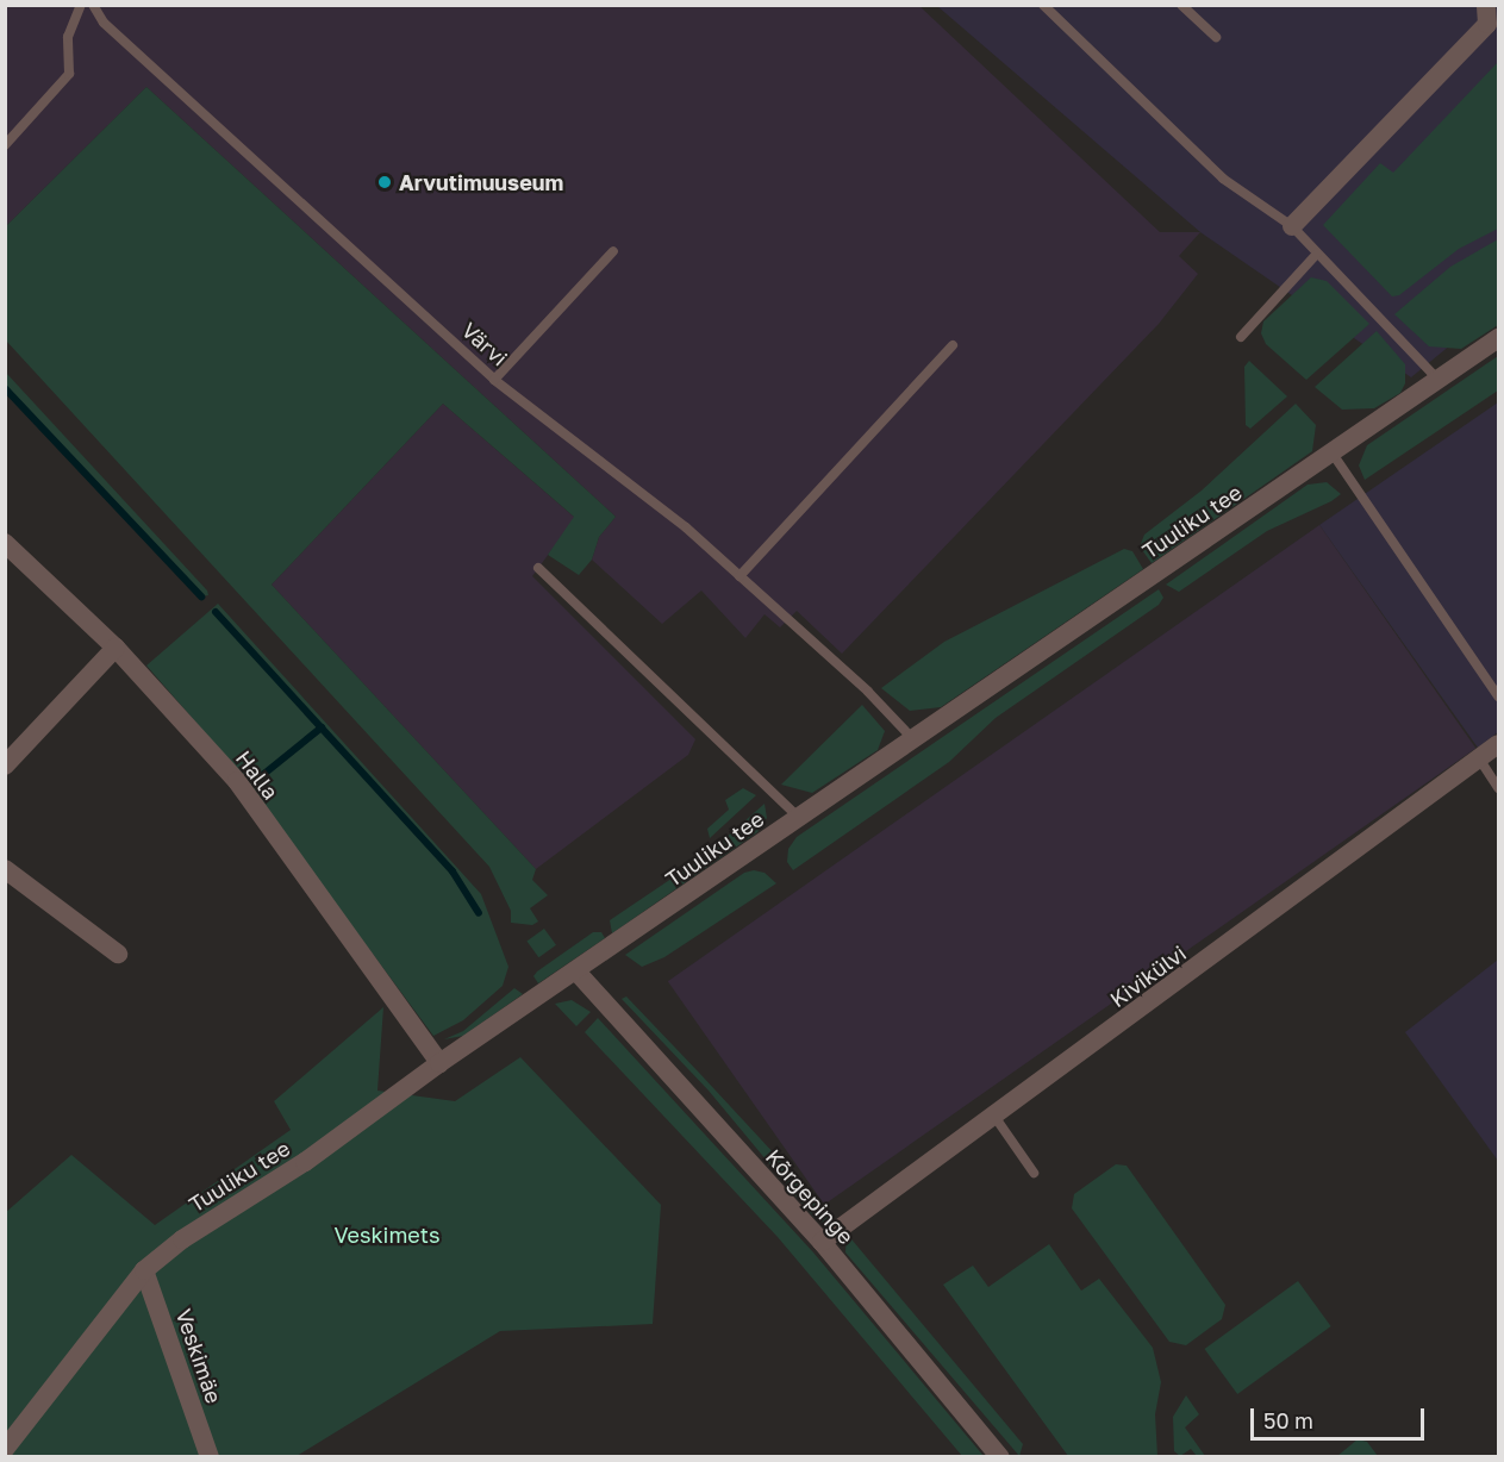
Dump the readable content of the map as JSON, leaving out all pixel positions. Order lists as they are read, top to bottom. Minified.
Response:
{"streets":{"street":["Tuuliku tee","Halla","Kivikülvi","Kõrgepinge","Veskimäe"],"lane":["Värvi"]},"crossings":[["Värvi","Tuuliku tee"],["Tuuliku tee","Halla"],["Tuuliku tee","Kõrgepinge"],["Tuuliku tee","Veskimäe"],["Kivikülvi","Kõrgepinge"]],"parks":["Veskimets"],"places":["Arvutimuuseum"],"scale_bar":"50 m"}
